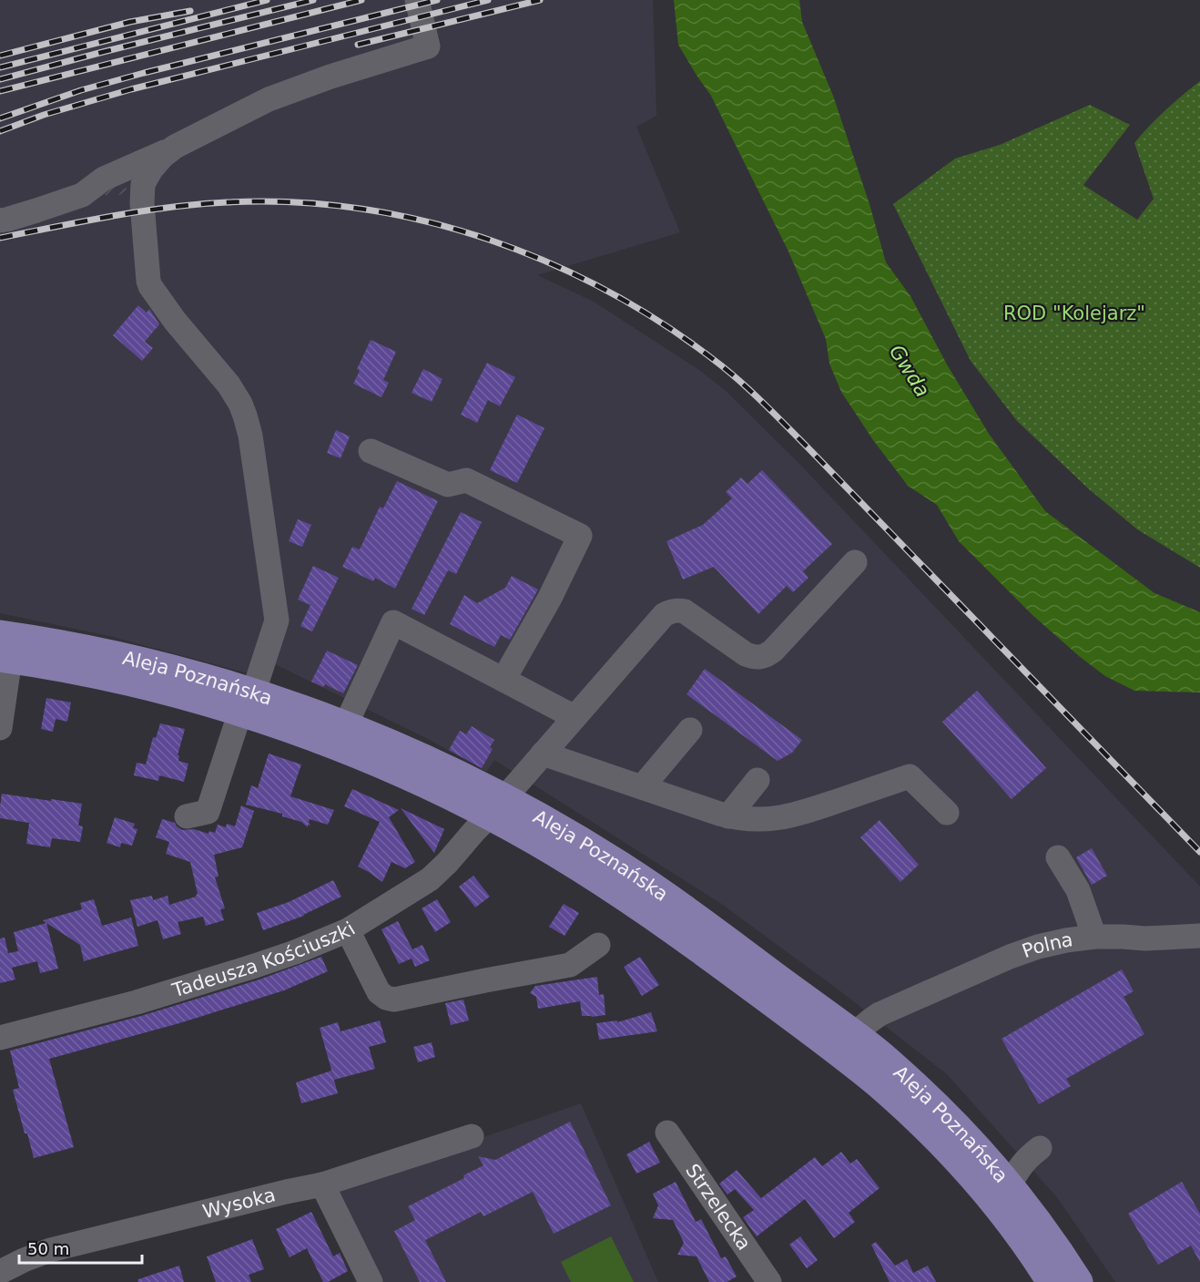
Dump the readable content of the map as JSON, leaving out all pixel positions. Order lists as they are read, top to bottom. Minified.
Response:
{"streets":{"main road":["Aleja Poznańska"],"street":["Polna","Tadeusza Kościuszki","Wysoka","Strzelecka"]},"crossings":[["Aleja Poznańska","Polna"],["Aleja Poznańska","Tadeusza Kościuszki"]],"water":["Gwda"],"parks":["ROD \"Kolejarz\""],"scale_bar":"50 m"}
